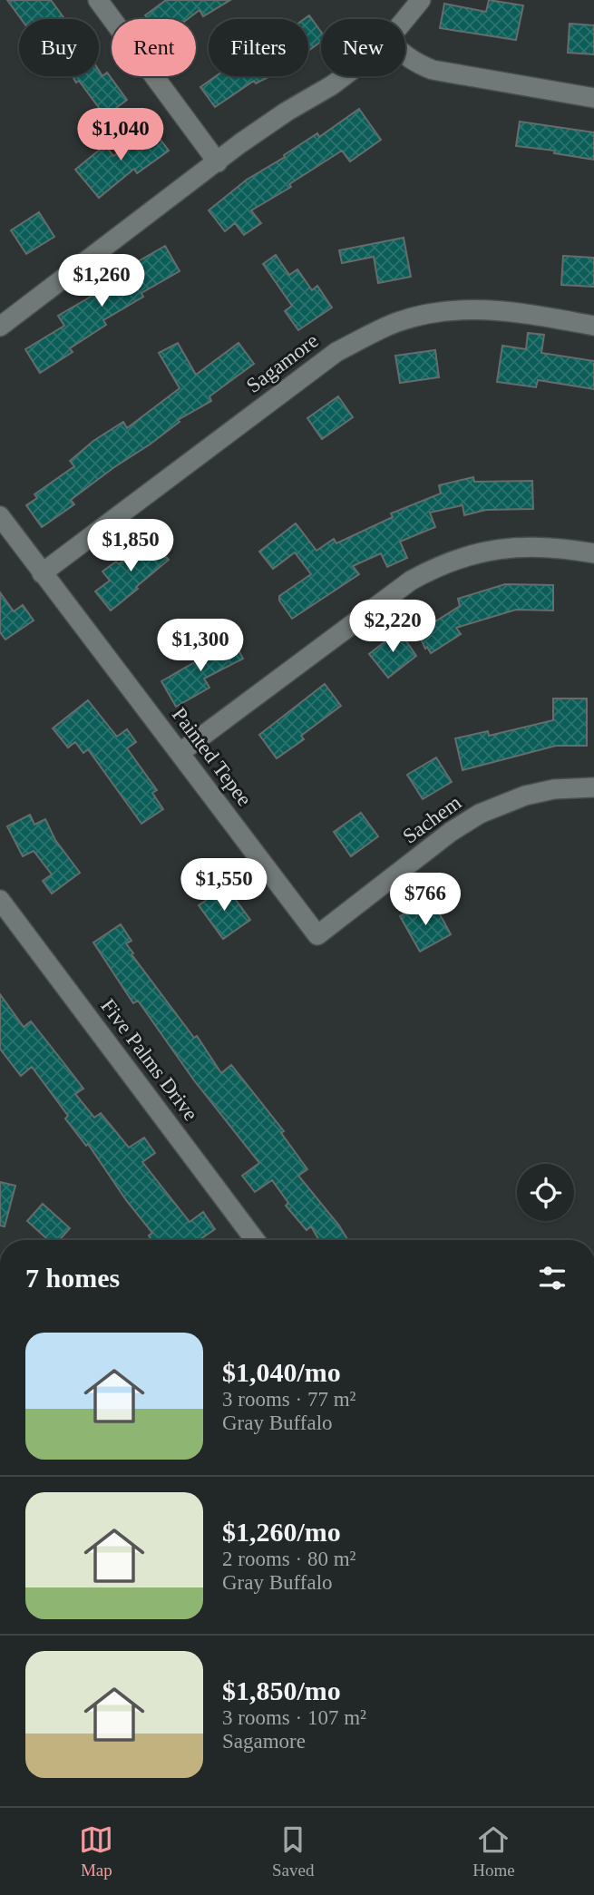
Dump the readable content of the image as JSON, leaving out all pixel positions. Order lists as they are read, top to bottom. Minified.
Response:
{"streets":{"street":["Sagamore","Painted Tepee","Sachem","Five Palms Drive"]},"crossings":[["Sagamore","Painted Tepee"],["Painted Tepee","Sachem"]],"page":{"chip":["Buy","Rent","Filters","New"],"price":["$1,040","$1,260","$1,850","$2,220","$1,300","$1,550","$766"],"heading":"7 homes","list":[{"name":"$1,040/mo","note":"3 rooms · 77 m² · Gray Buffalo"},{"name":"$1,260/mo","note":"2 rooms · 80 m² · Gray Buffalo"},{"name":"$1,850/mo","note":"3 rooms · 107 m² · Sagamore"}],"tabs":["Map","Saved","Home"]}}
